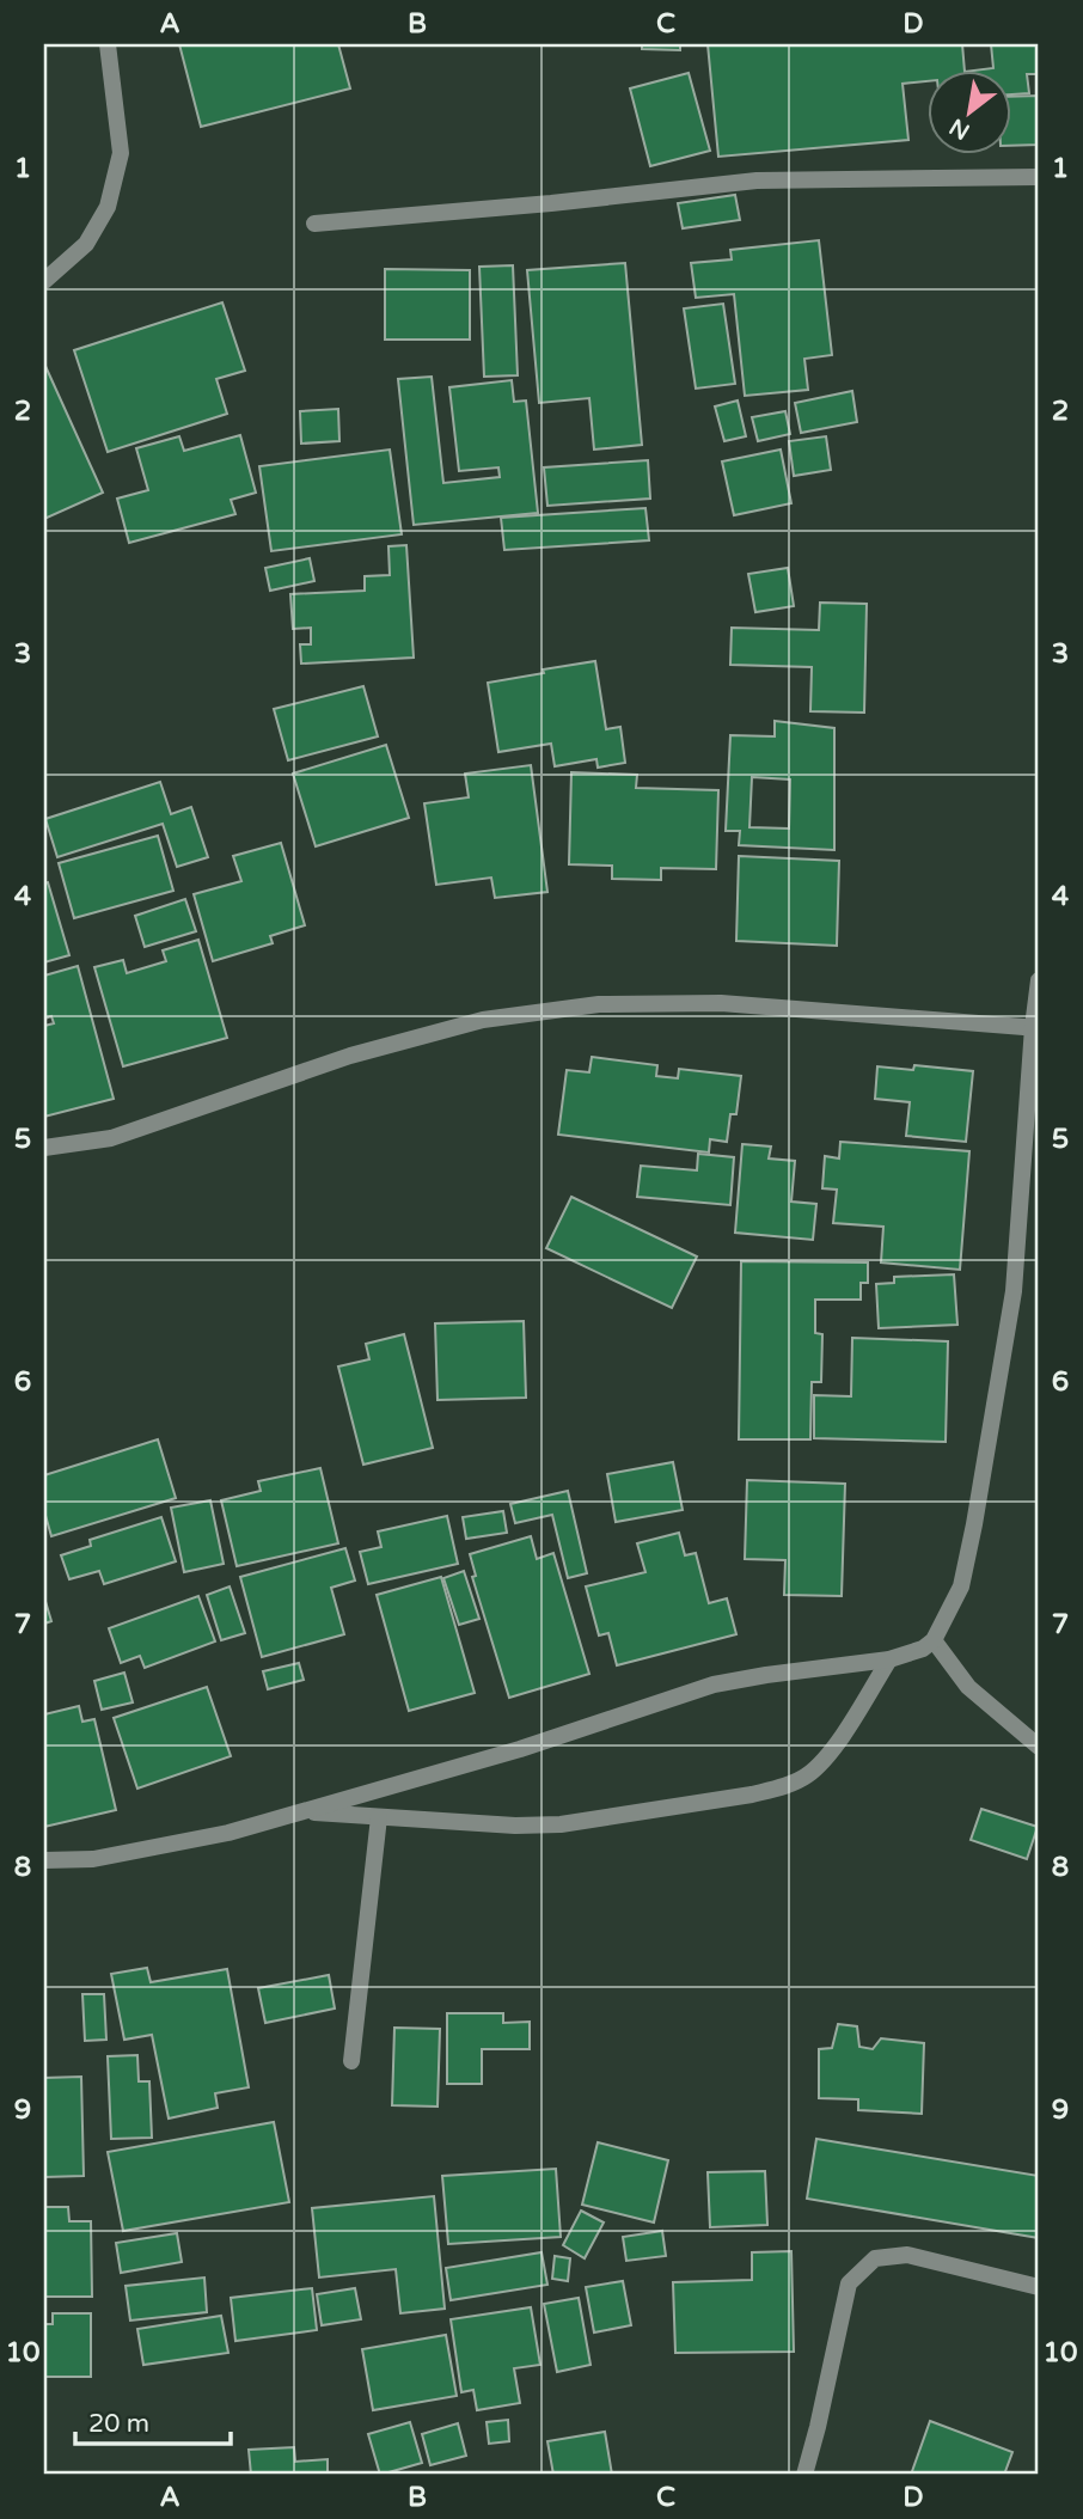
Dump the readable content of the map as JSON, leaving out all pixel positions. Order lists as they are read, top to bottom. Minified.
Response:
{"scale_bar":"20 m","north":"bottom left","grid":{"columns":["A","B","C","D"],"rows":["1","2","3","4","5","6","7","8","9","10"]}}
